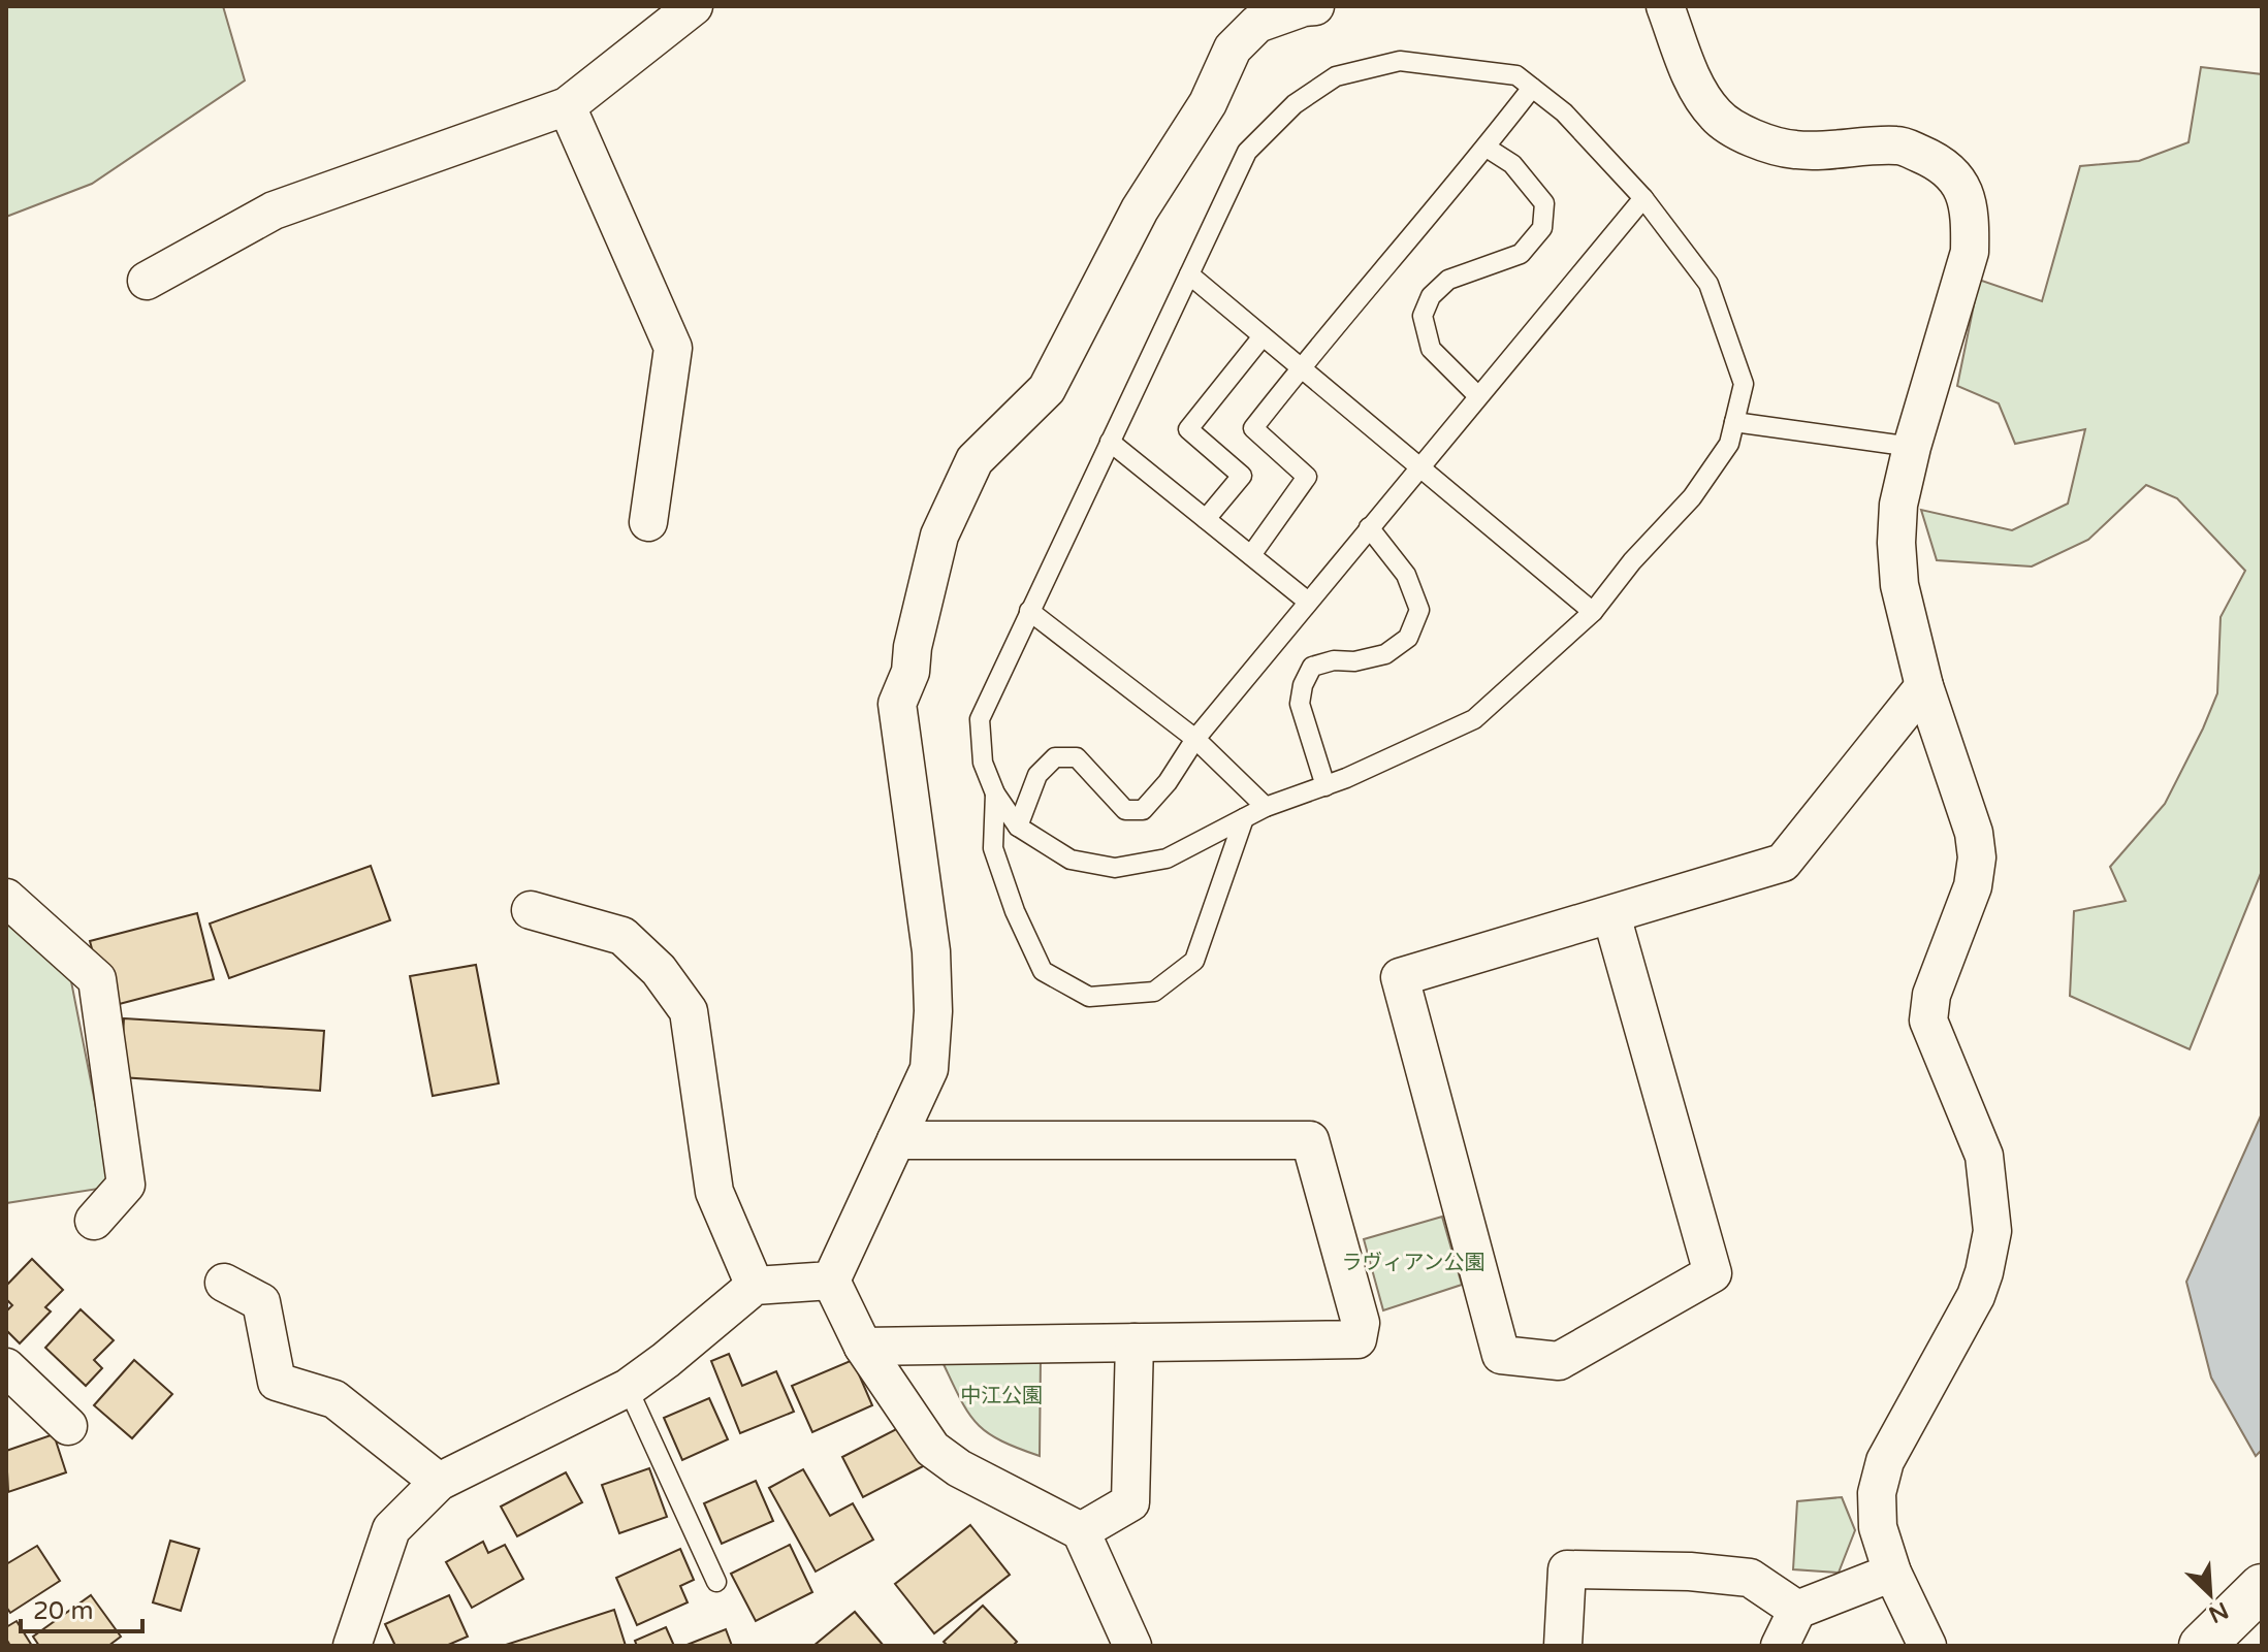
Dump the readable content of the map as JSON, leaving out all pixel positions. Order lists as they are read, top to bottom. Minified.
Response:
{"parks":["ラヴィアン公園","中江公園"],"scale_bar":"20 m","north":"bottom right"}
